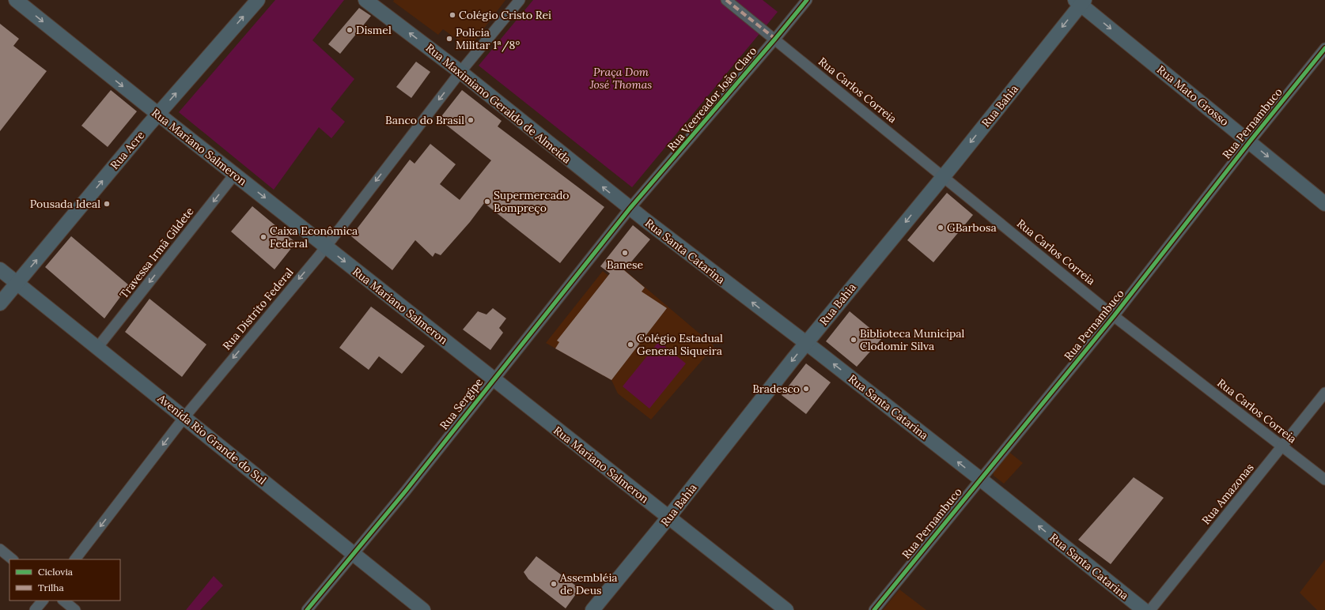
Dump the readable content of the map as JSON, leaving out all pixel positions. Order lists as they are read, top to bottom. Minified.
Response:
{"streets":{"main road":["Rua Mato Grosso","Rua Maximiano Geraldo de Almeida","Rua Bahia","Rua Mariano Salmeron","Rua Acre","Rua Santa Catarina","Avenida Rio Grande do Sul"],"street":["Rua Carlos Correia","Rua Veereador João Claro","Rua Pernambuco","Travessa Irmã Gildete","Rua Distrito Federal","Rua Sergipe","Rua Amazonas"]},"crossings":[["Rua Carlos Correia","Rua Veereador João Claro"],["Rua Carlos Correia","Rua Bahia"],["Rua Carlos Correia","Rua Pernambuco"],["Rua Carlos Correia","Rua Amazonas"],["Rua Mato Grosso","Rua Bahia"],["Rua Mato Grosso","Rua Pernambuco"],["Rua Veereador João Claro","Rua Maximiano Geraldo de Almeida"],["Rua Veereador João Claro","Rua Santa Catarina"],["Rua Veereador João Claro","Rua Sergipe"],["Rua Maximiano Geraldo de Almeida","Rua Santa Catarina"],["Rua Maximiano Geraldo de Almeida","Rua Distrito Federal"],["Rua Maximiano Geraldo de Almeida","Rua Sergipe"],["Rua Bahia","Rua Mariano Salmeron"],["Rua Bahia","Rua Santa Catarina"],["Rua Pernambuco","Rua Santa Catarina"],["Rua Mariano Salmeron","Rua Acre"],["Rua Mariano Salmeron","Travessa Irmã Gildete"],["Rua Mariano Salmeron","Rua Distrito Federal"],["Rua Mariano Salmeron","Rua Sergipe"],["Rua Acre","Avenida Rio Grande do Sul"],["Rua Santa Catarina","Rua Sergipe"],["Travessa Irmã Gildete","Avenida Rio Grande do Sul"],["Rua Distrito Federal","Avenida Rio Grande do Sul"],["Rua Sergipe","Avenida Rio Grande do Sul"]],"one_way":["Rua Mato Grosso","Rua Maximiano Geraldo de Almeida","Rua Bahia","Rua Mariano Salmeron","Rua Acre","Rua Santa Catarina","Travessa Irmã Gildete","Rua Distrito Federal"],"parks":["Praça Dom José Thomas"],"places":["Colégio Cristo Rei","Dismel","Policia Militar 1ª/8º","Banco do Brasil","Supermercado Bompreço","Pousada Ideal","GBarbosa","Caixa Econômica Federal","Banese","Biblioteca Municipal Clodomir Silva","Colégio Estadual General Siqueira","Bradesco","Assembléia de Deus"],"legend":["Ciclovia","Trilha"]}
